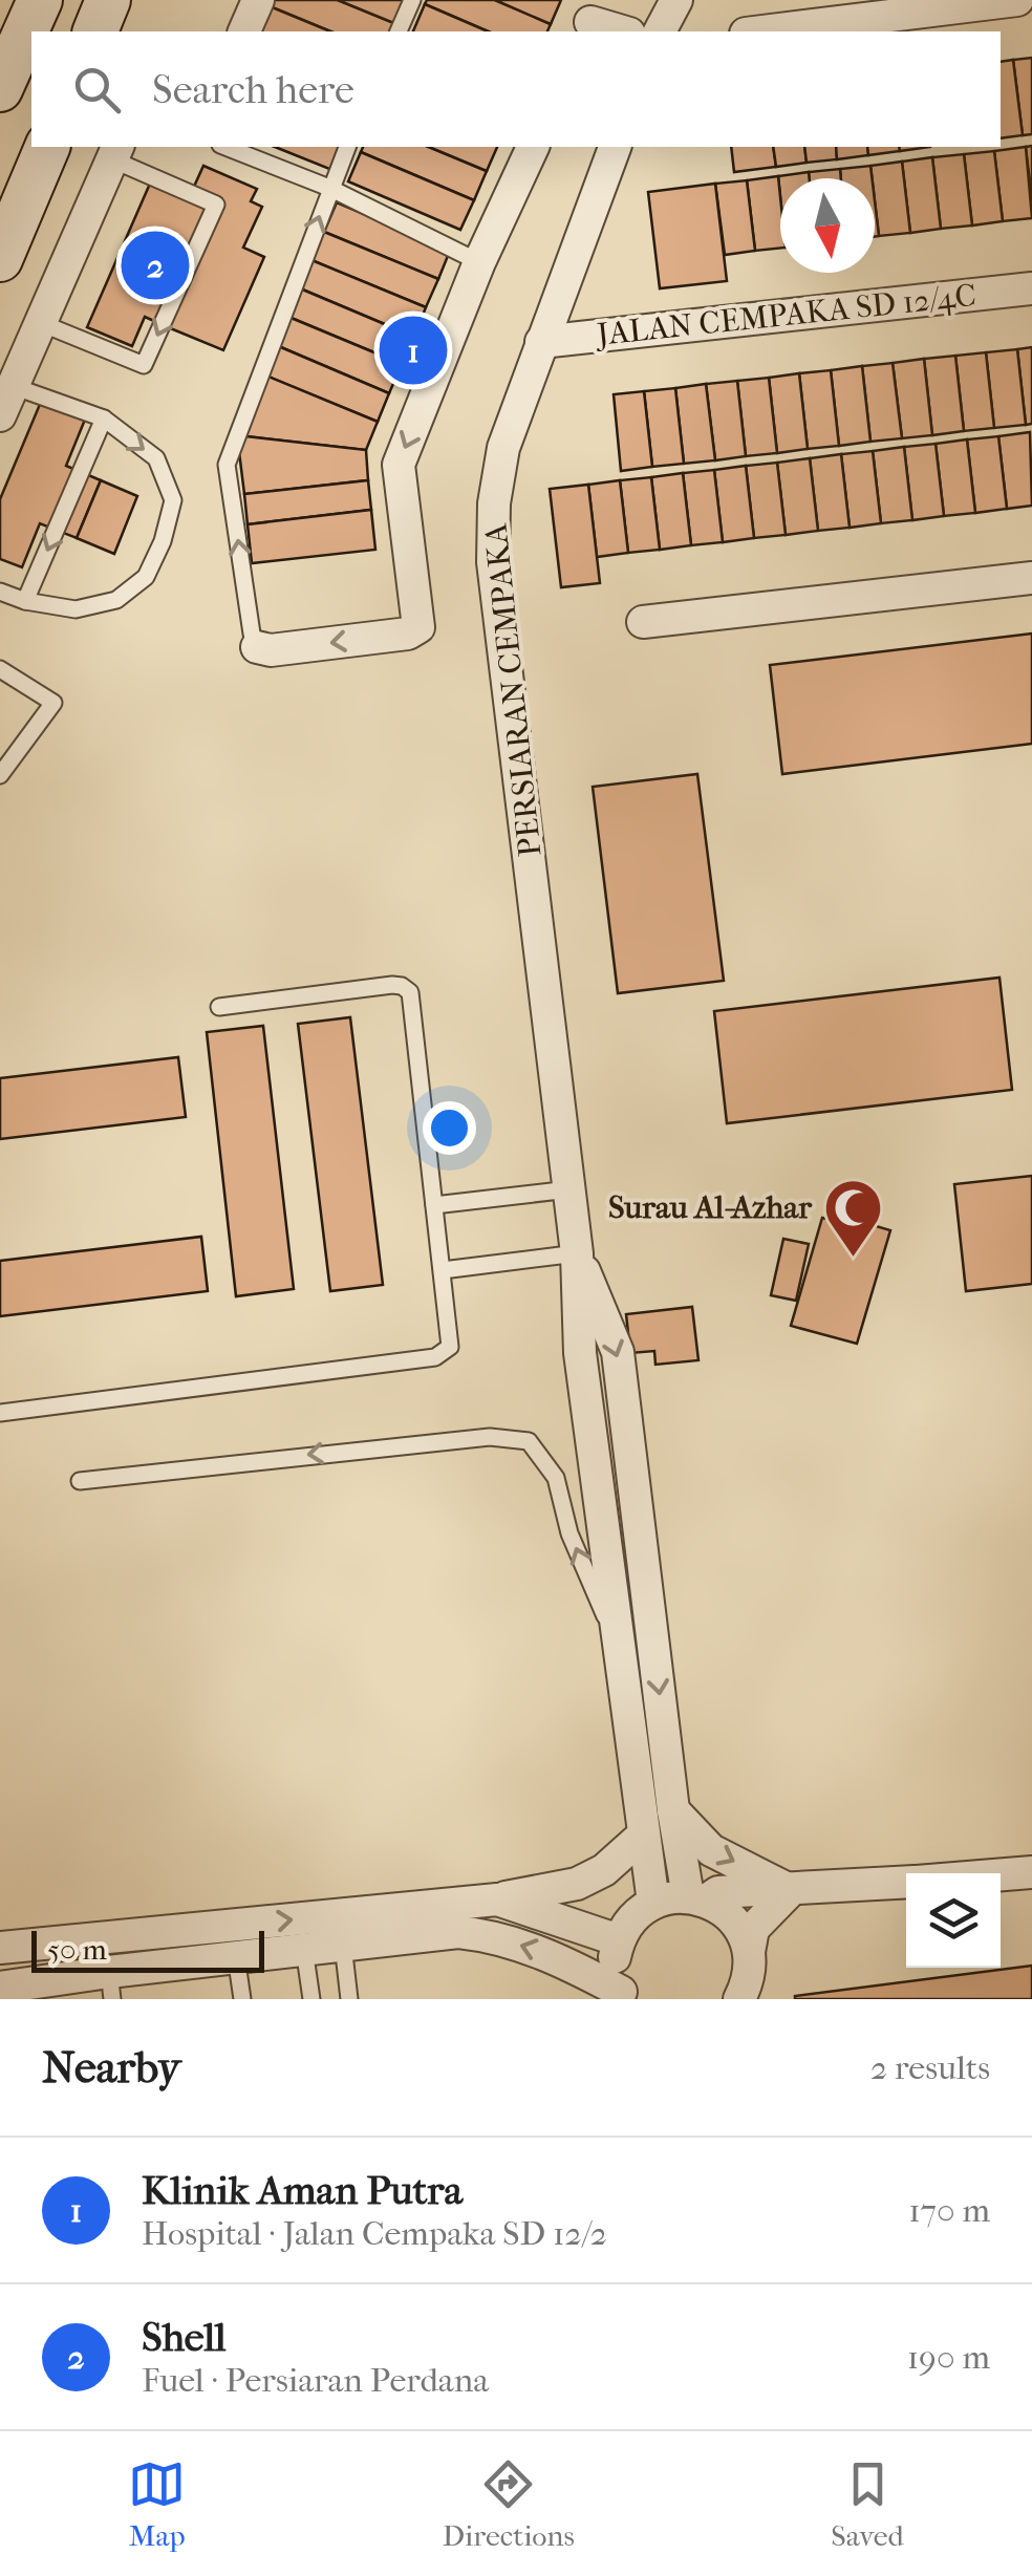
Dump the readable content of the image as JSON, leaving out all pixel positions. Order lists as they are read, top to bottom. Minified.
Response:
{"streets":{"street":["JALAN CEMPAKA SD 12/4C","PERSIARAN CEMPAKA"]},"crossings":[["JALAN CEMPAKA SD 12/4C","PERSIARAN CEMPAKA"]],"places":{"mosque":["Surau Al-Azhar"]},"scale_bar":"50 m","north":"bottom","page":{"search":"Search here","pins":["2","1"],"scale":"50 m","heading":["Nearby","2 results"],"list":[{"mark":"1","name":"Klinik Aman Putra","note":"Hospital · Jalan Cempaka SD 12/2","value":"170 m"},{"mark":"2","name":"Shell","note":"Fuel · Persiaran Perdana","value":"190 m"}],"nav":["Map","Directions","Saved"]}}
